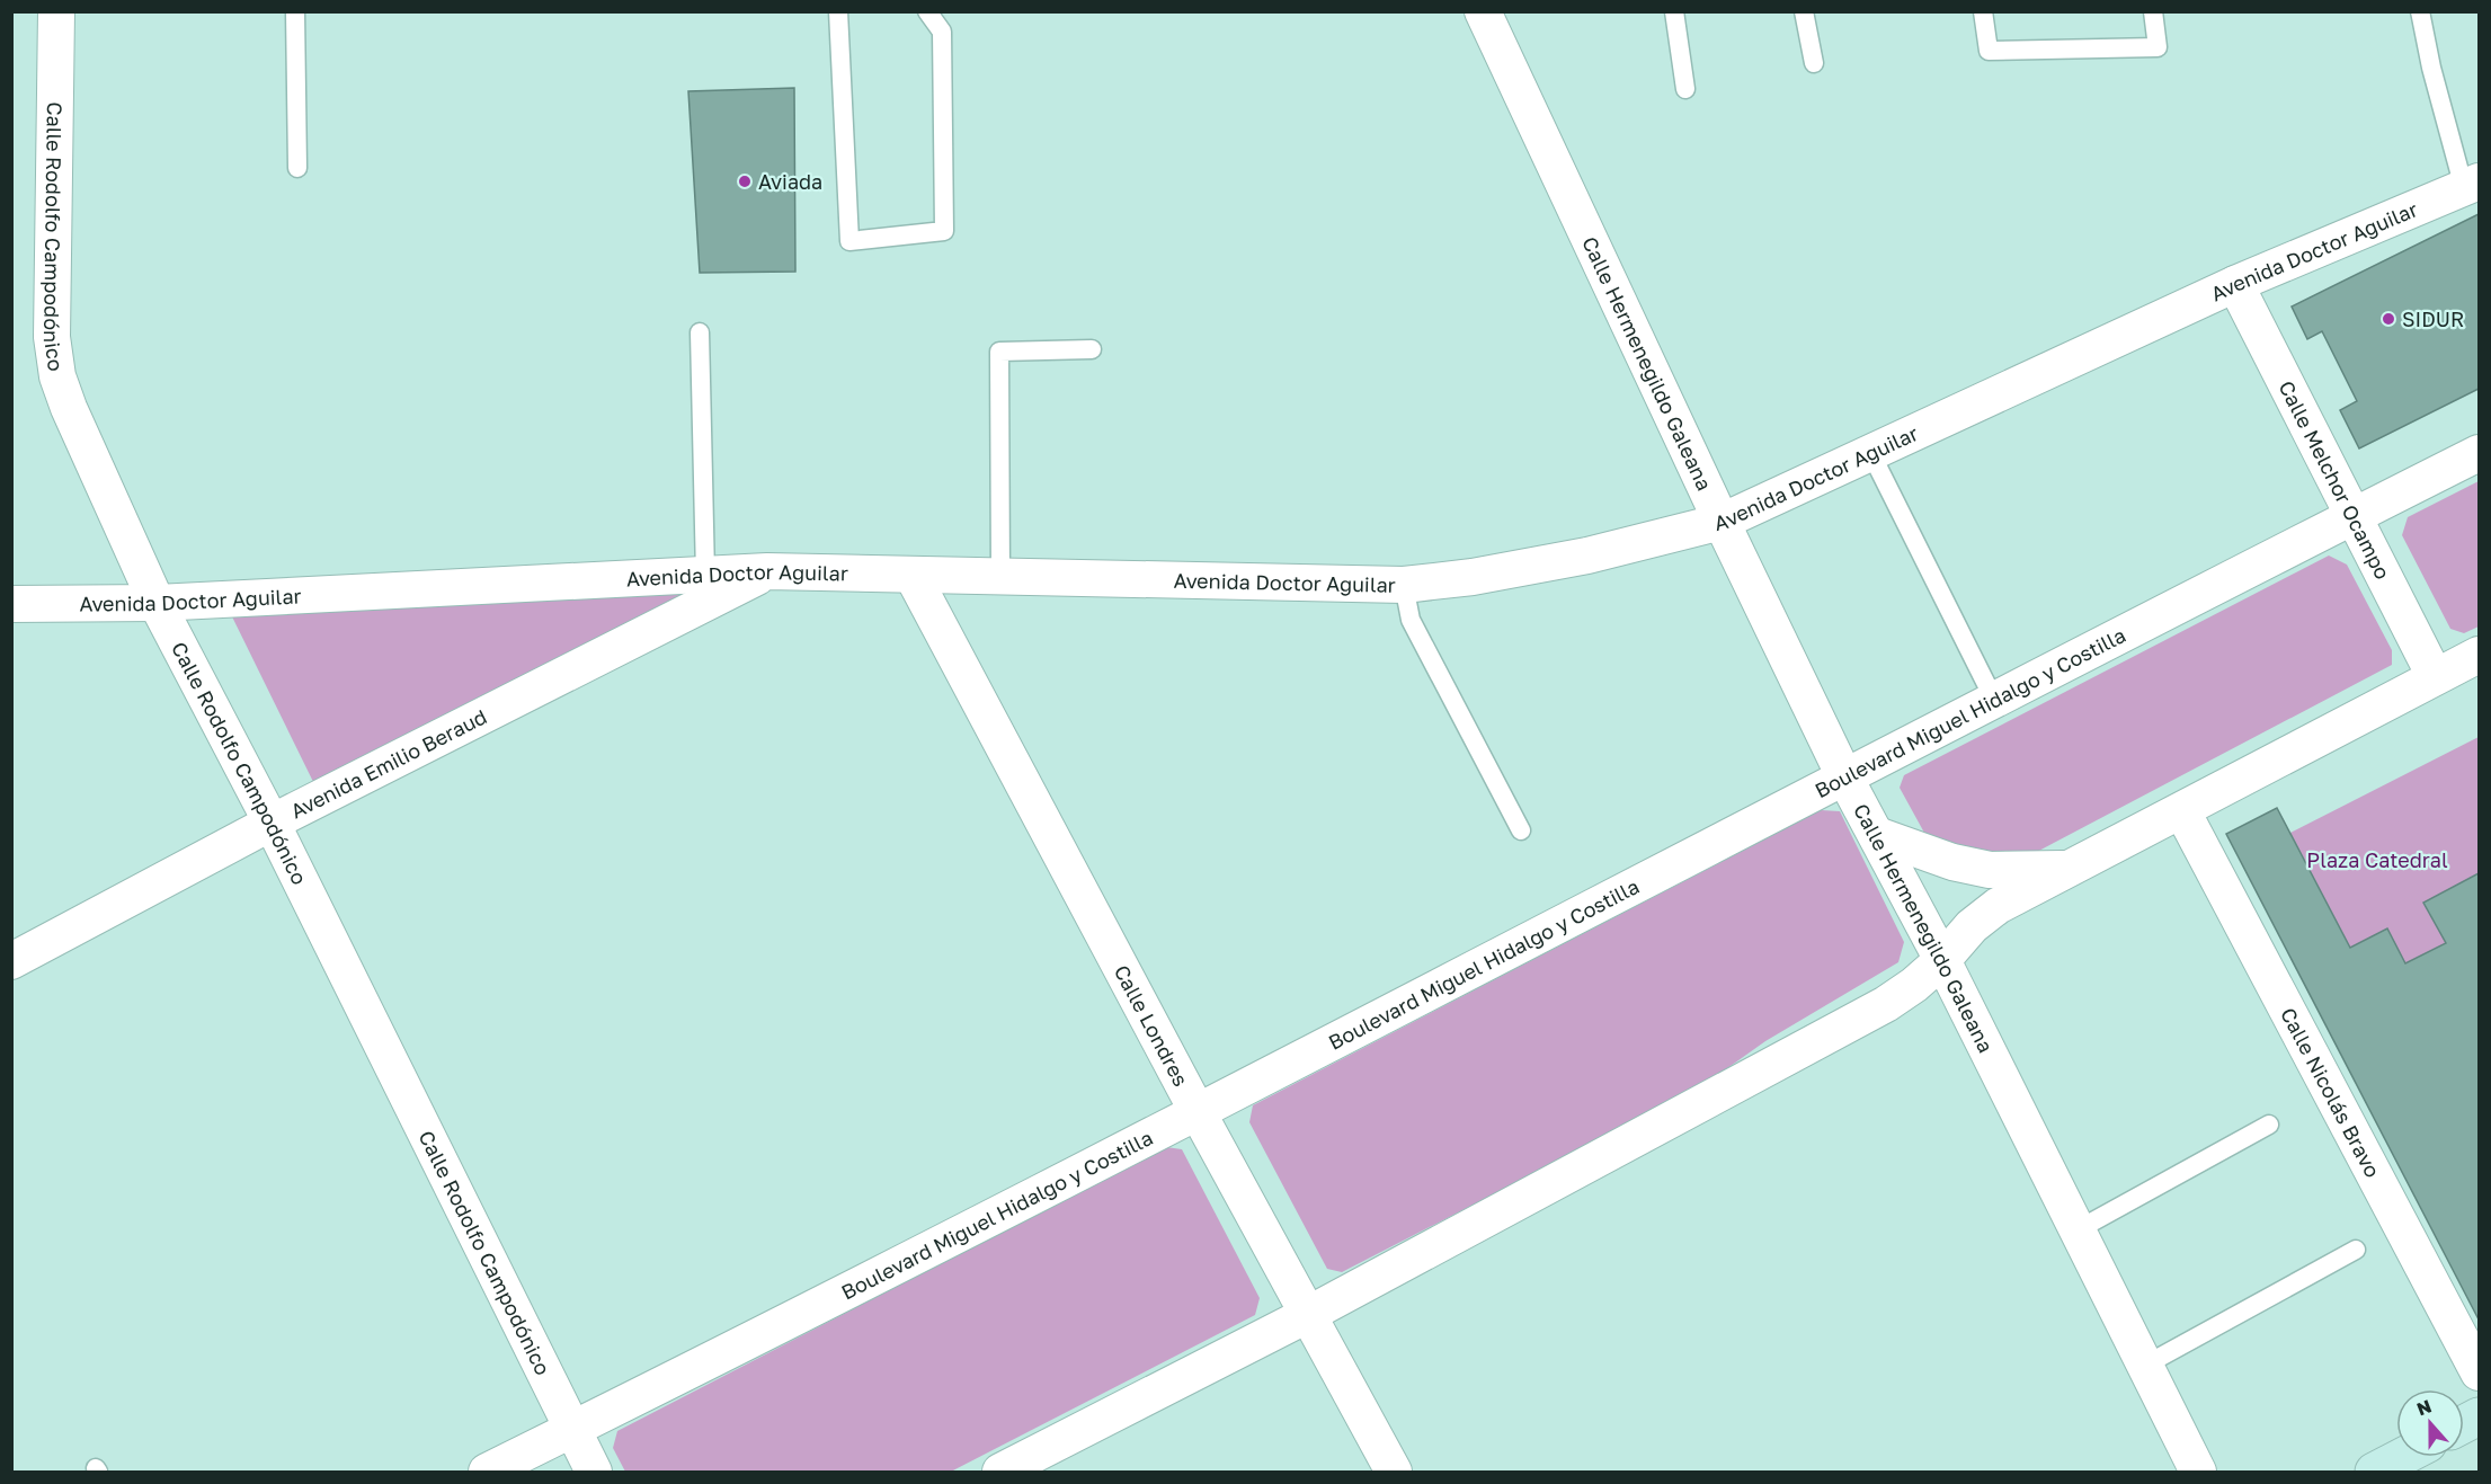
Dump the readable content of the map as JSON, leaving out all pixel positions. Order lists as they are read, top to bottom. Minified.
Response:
{"streets":{"street":["Calle Rodolfo Campodónico","Avenida Doctor Aguilar","Calle Hermenegildo Galeana","Calle Melchor Ocampo","Boulevard Miguel Hidalgo y Costilla","Avenida Emilio Beraud","Calle Londres","Calle Nicolás Bravo"]},"crossings":[["Calle Rodolfo Campodónico","Avenida Doctor Aguilar"],["Calle Rodolfo Campodónico","Boulevard Miguel Hidalgo y Costilla"],["Calle Rodolfo Campodónico","Avenida Emilio Beraud"],["Avenida Doctor Aguilar","Calle Hermenegildo Galeana"],["Avenida Doctor Aguilar","Calle Melchor Ocampo"],["Avenida Doctor Aguilar","Avenida Emilio Beraud"],["Avenida Doctor Aguilar","Calle Londres"],["Calle Hermenegildo Galeana","Boulevard Miguel Hidalgo y Costilla"],["Calle Melchor Ocampo","Boulevard Miguel Hidalgo y Costilla"],["Boulevard Miguel Hidalgo y Costilla","Calle Londres"]],"parks":["Plaza Catedral"],"places":["Aviada","SIDUR"],"north":"top"}
